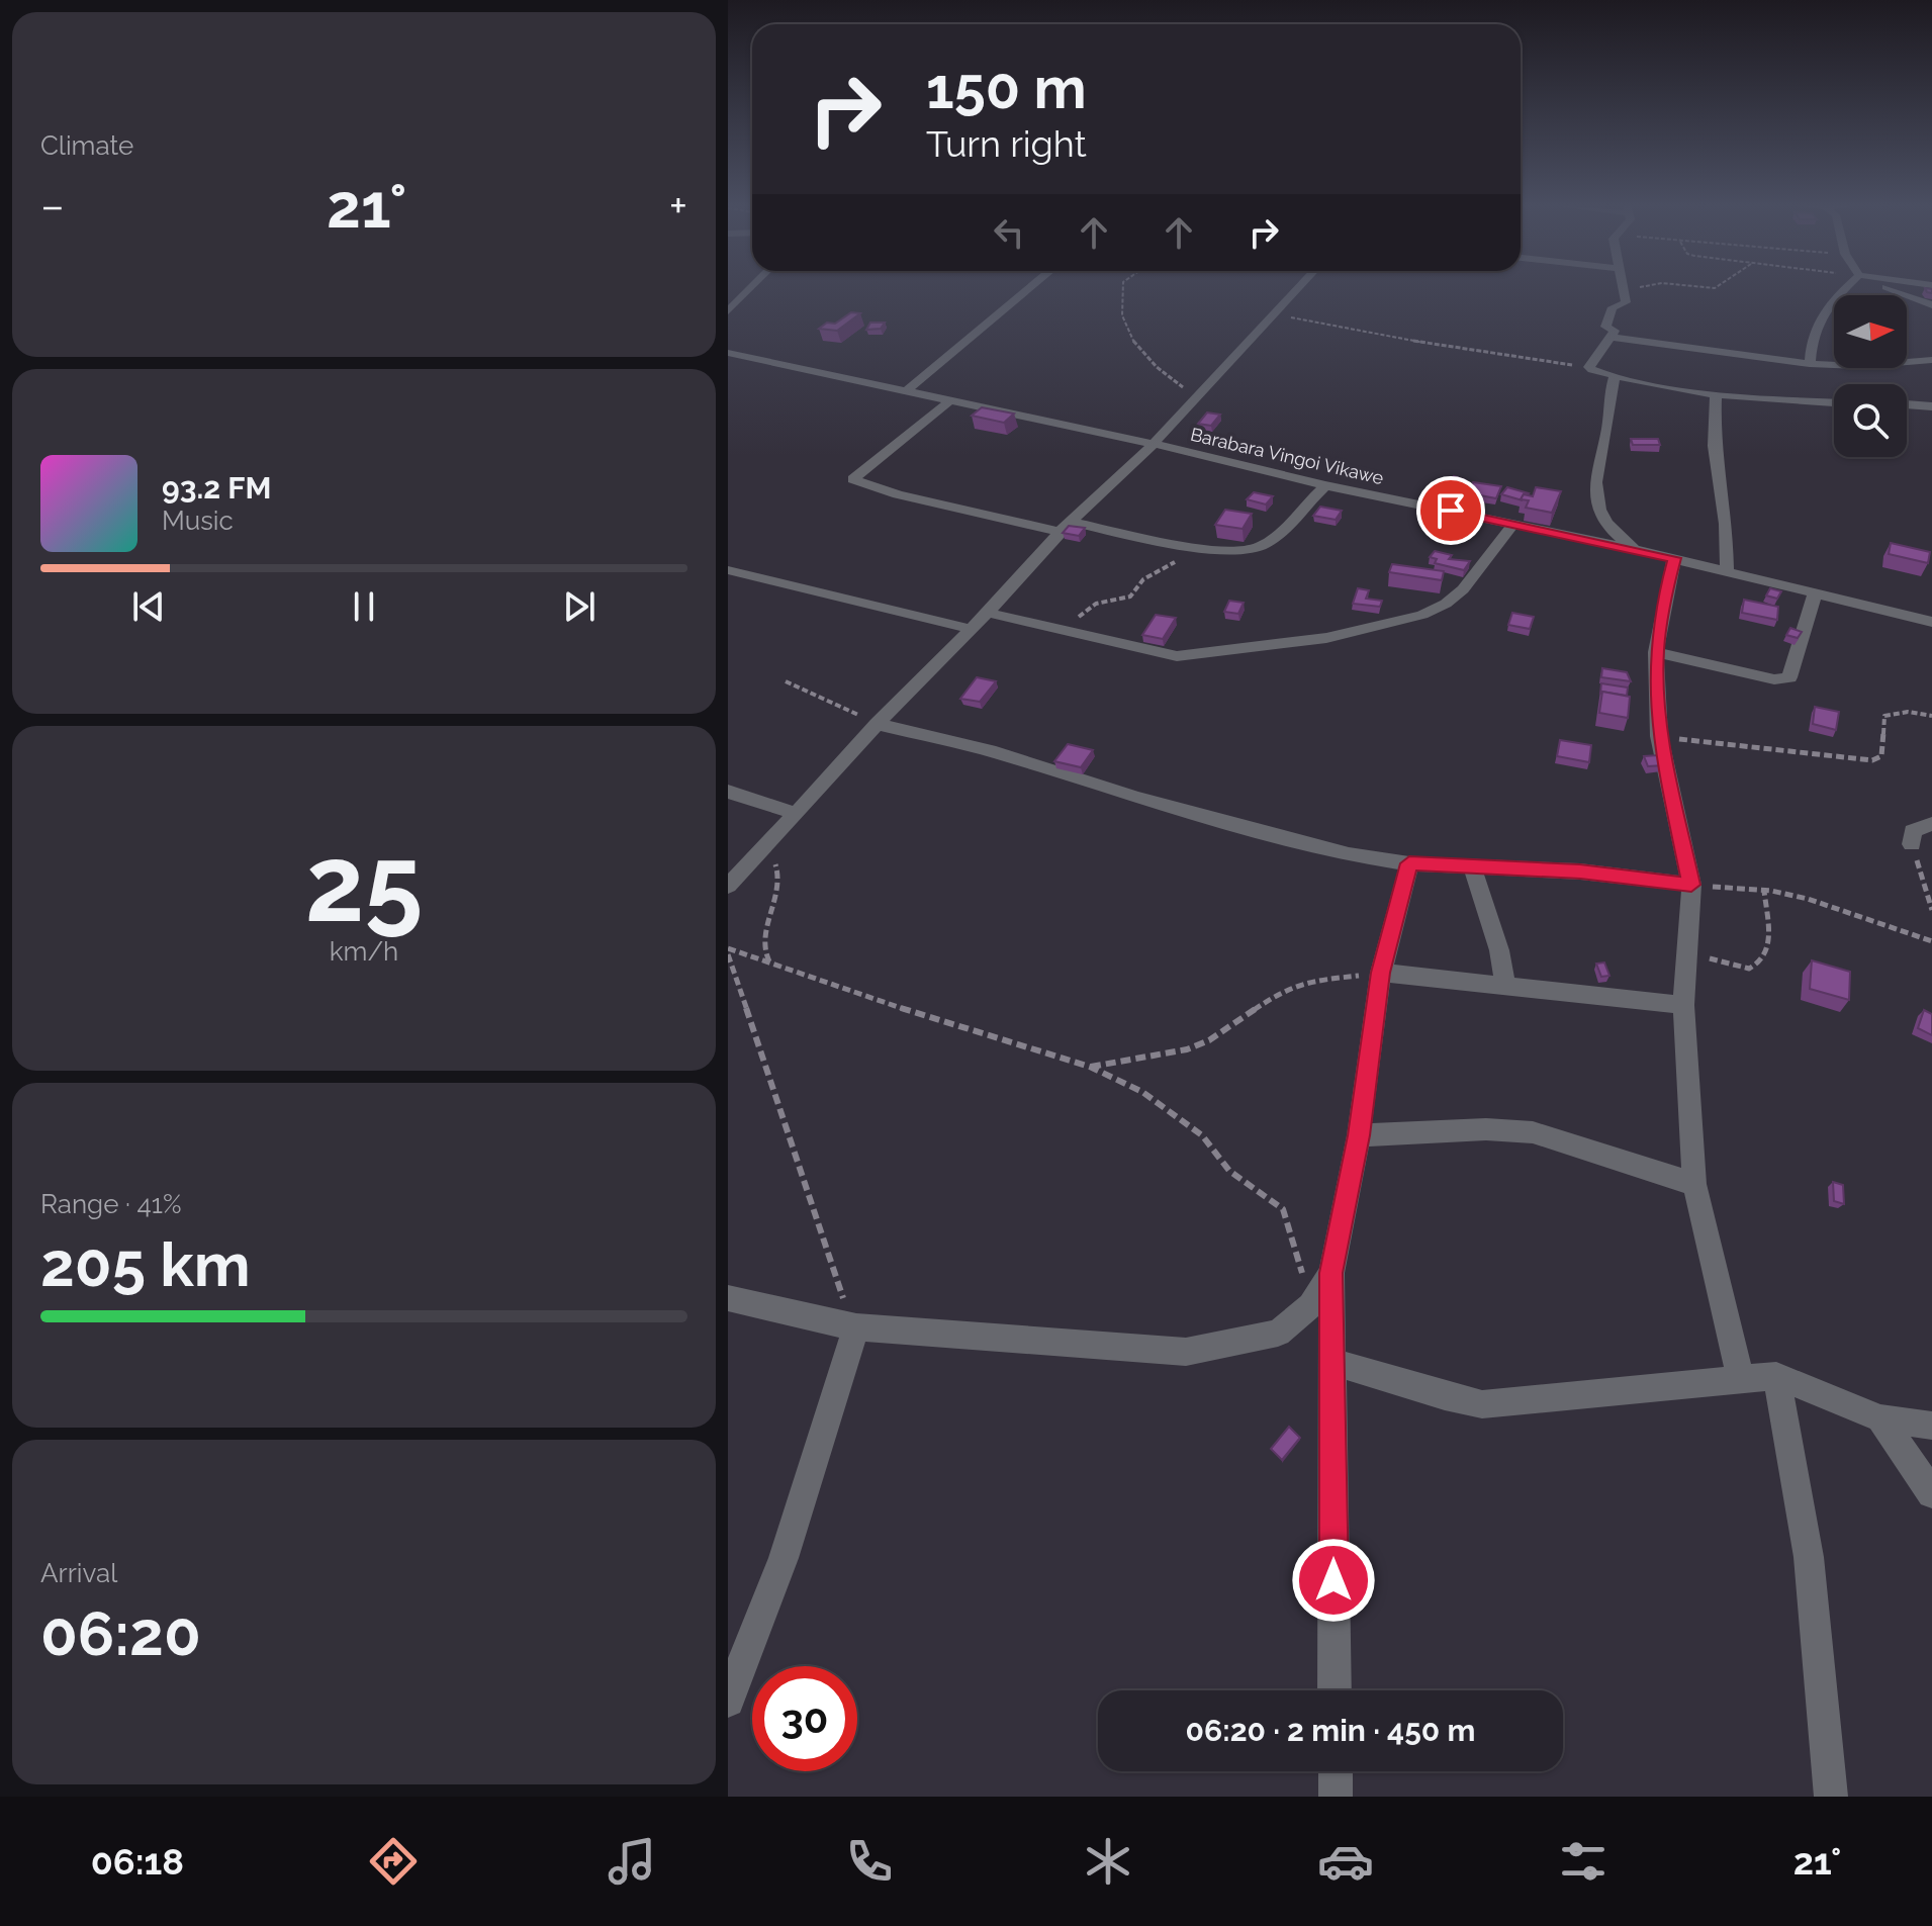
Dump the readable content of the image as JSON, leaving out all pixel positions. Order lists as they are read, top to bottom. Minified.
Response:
{"streets":{"street":["Barabara Vingoi Vikawe"]},"north":"right","page":{"tile":["Climate",["25","km/h"],["Range · 41%","205 km"],["Arrival","06:20"]],"turn":["150 m","Turn right"],"heat":["−","21°","+"],"song":["93.2 FM","Music"],"limit":"30","trip":"06:20 · 2 min · 450 m","tabs":["06:18","21°"]}}
